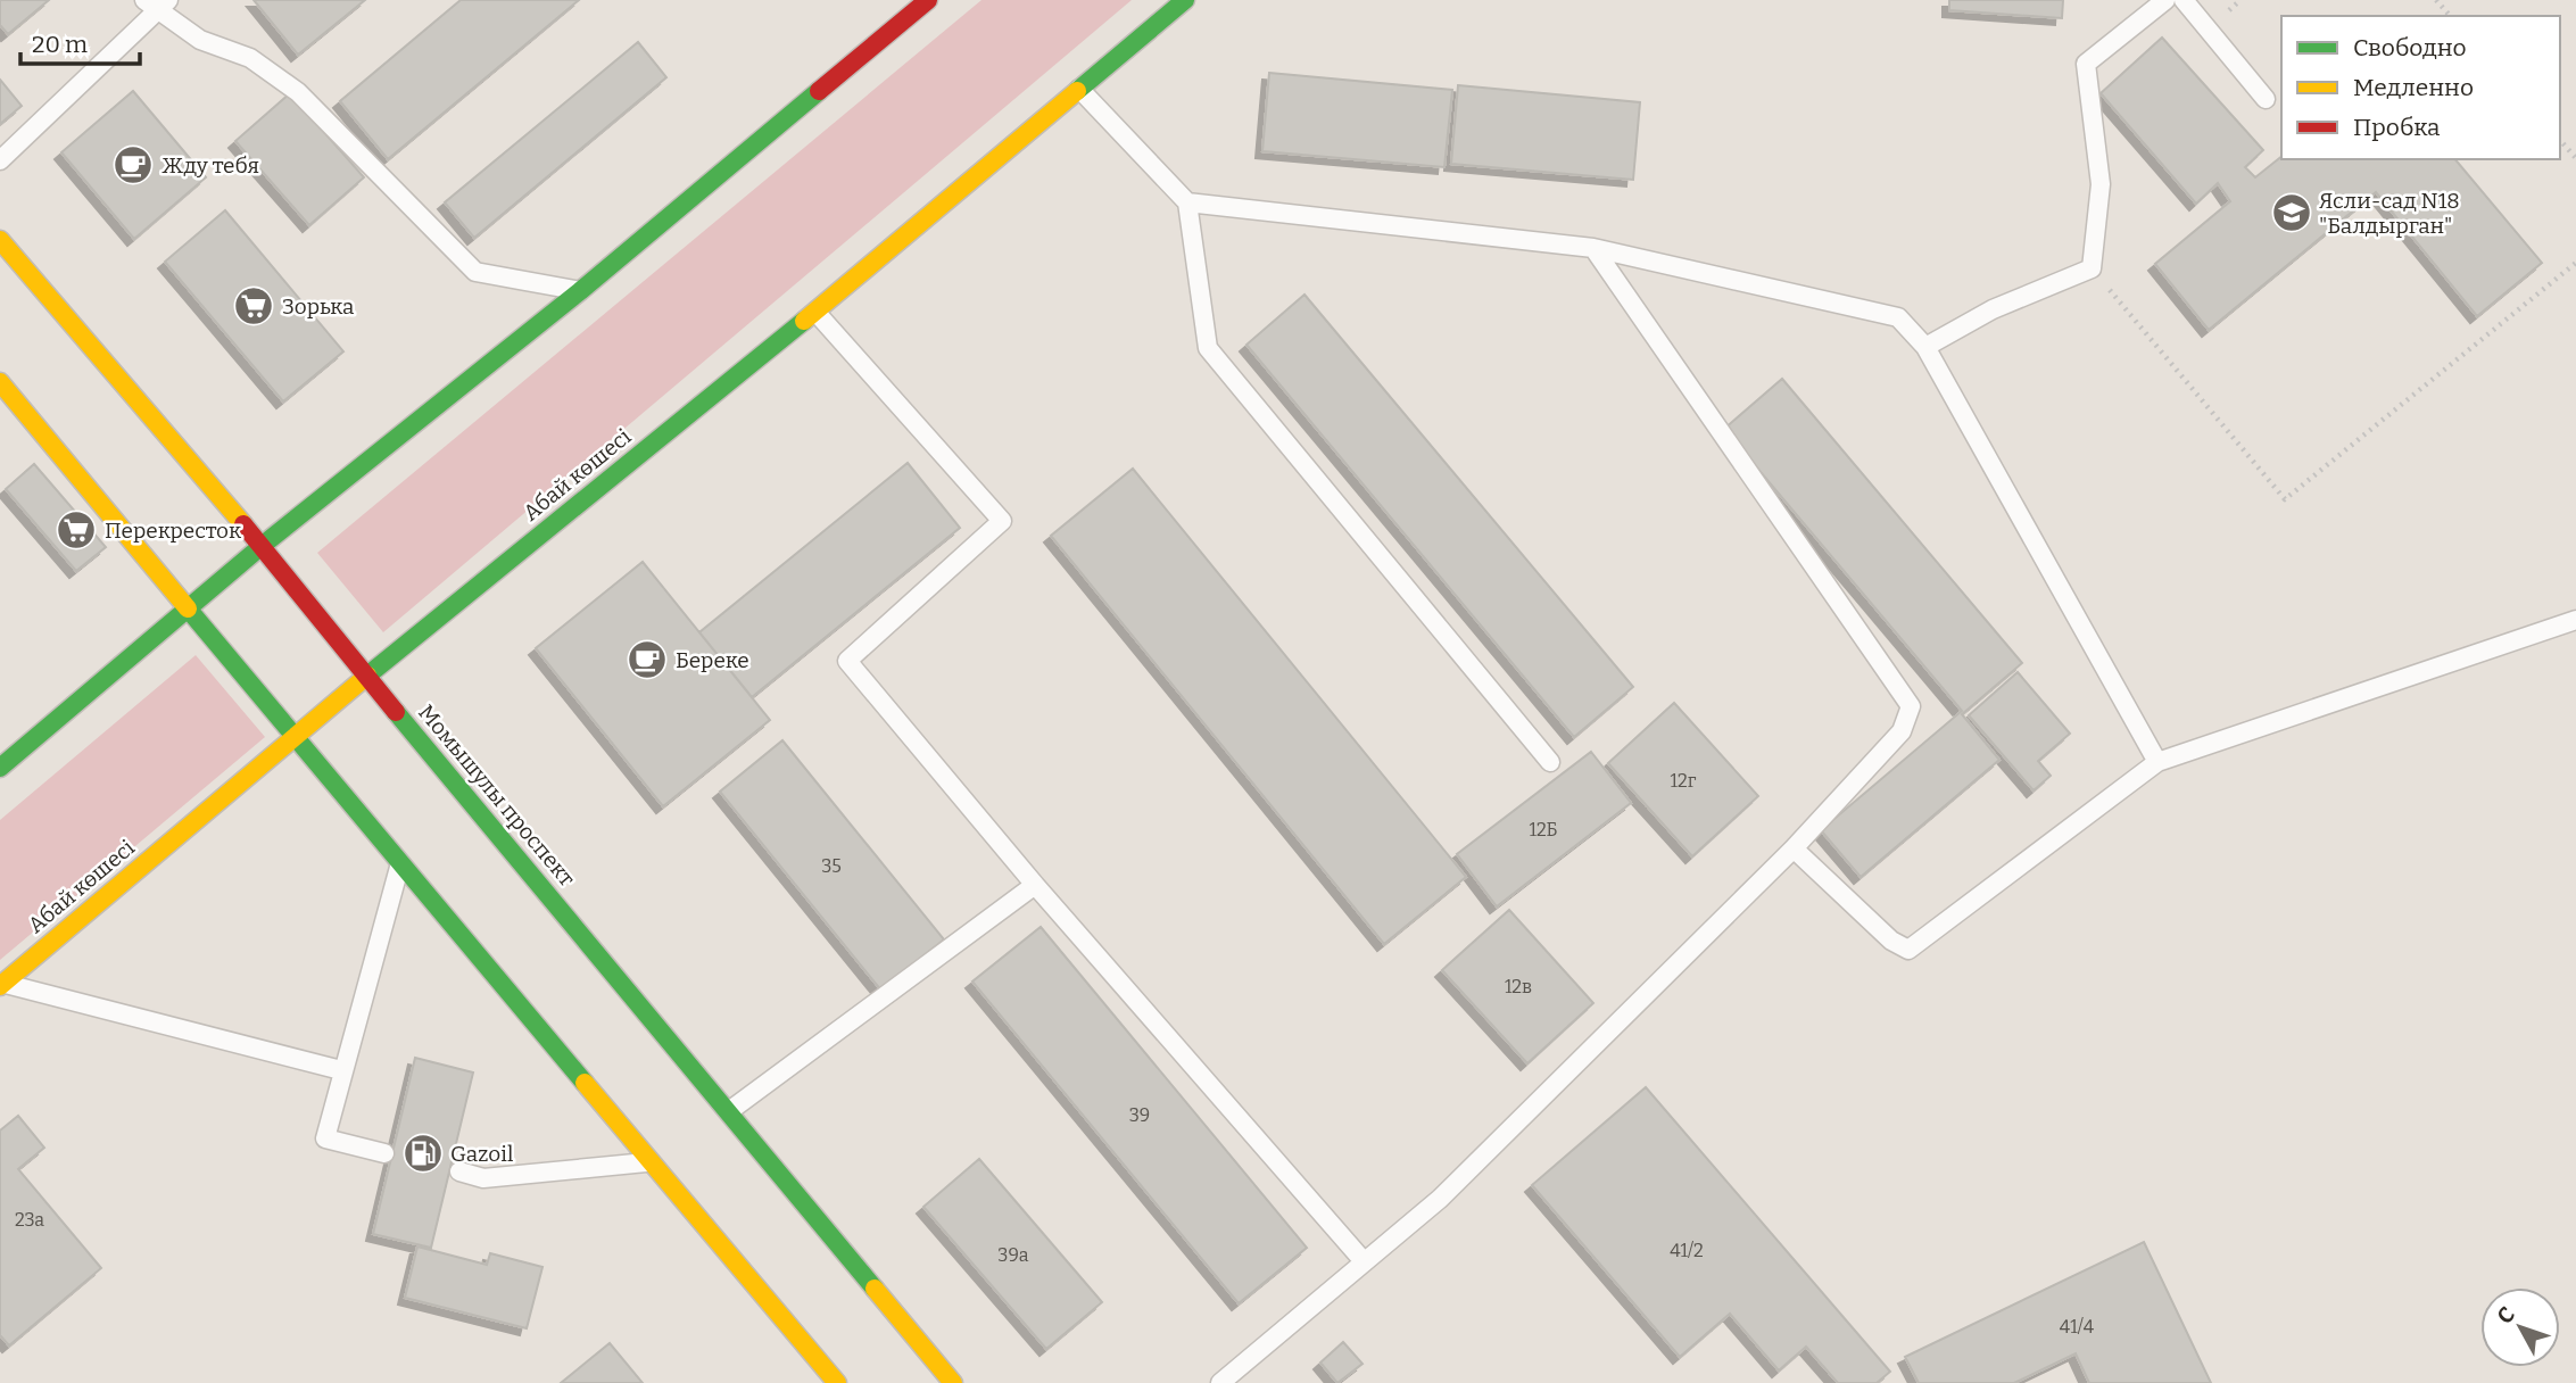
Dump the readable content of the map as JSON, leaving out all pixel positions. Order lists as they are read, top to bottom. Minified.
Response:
{"streets":{"street":["Абай көшесі","Момышулы проспект"]},"crossings":[["Абай көшесі","Момышулы проспект"]],"places":{"cafe":["Жду тебя","Береке"],"school or university":["Ясли-сад N18 \"Балдырган\""],"supermarket":["Зорька","Перекресток"],"fuel station":["Gazoil"]},"house_numbers":["12г","12Б","35","12в","39","23а","41/2","39а","41/4"],"legend":["Свободно","Медленно","Пробка"],"scale_bar":"20 m","north":"top left"}
